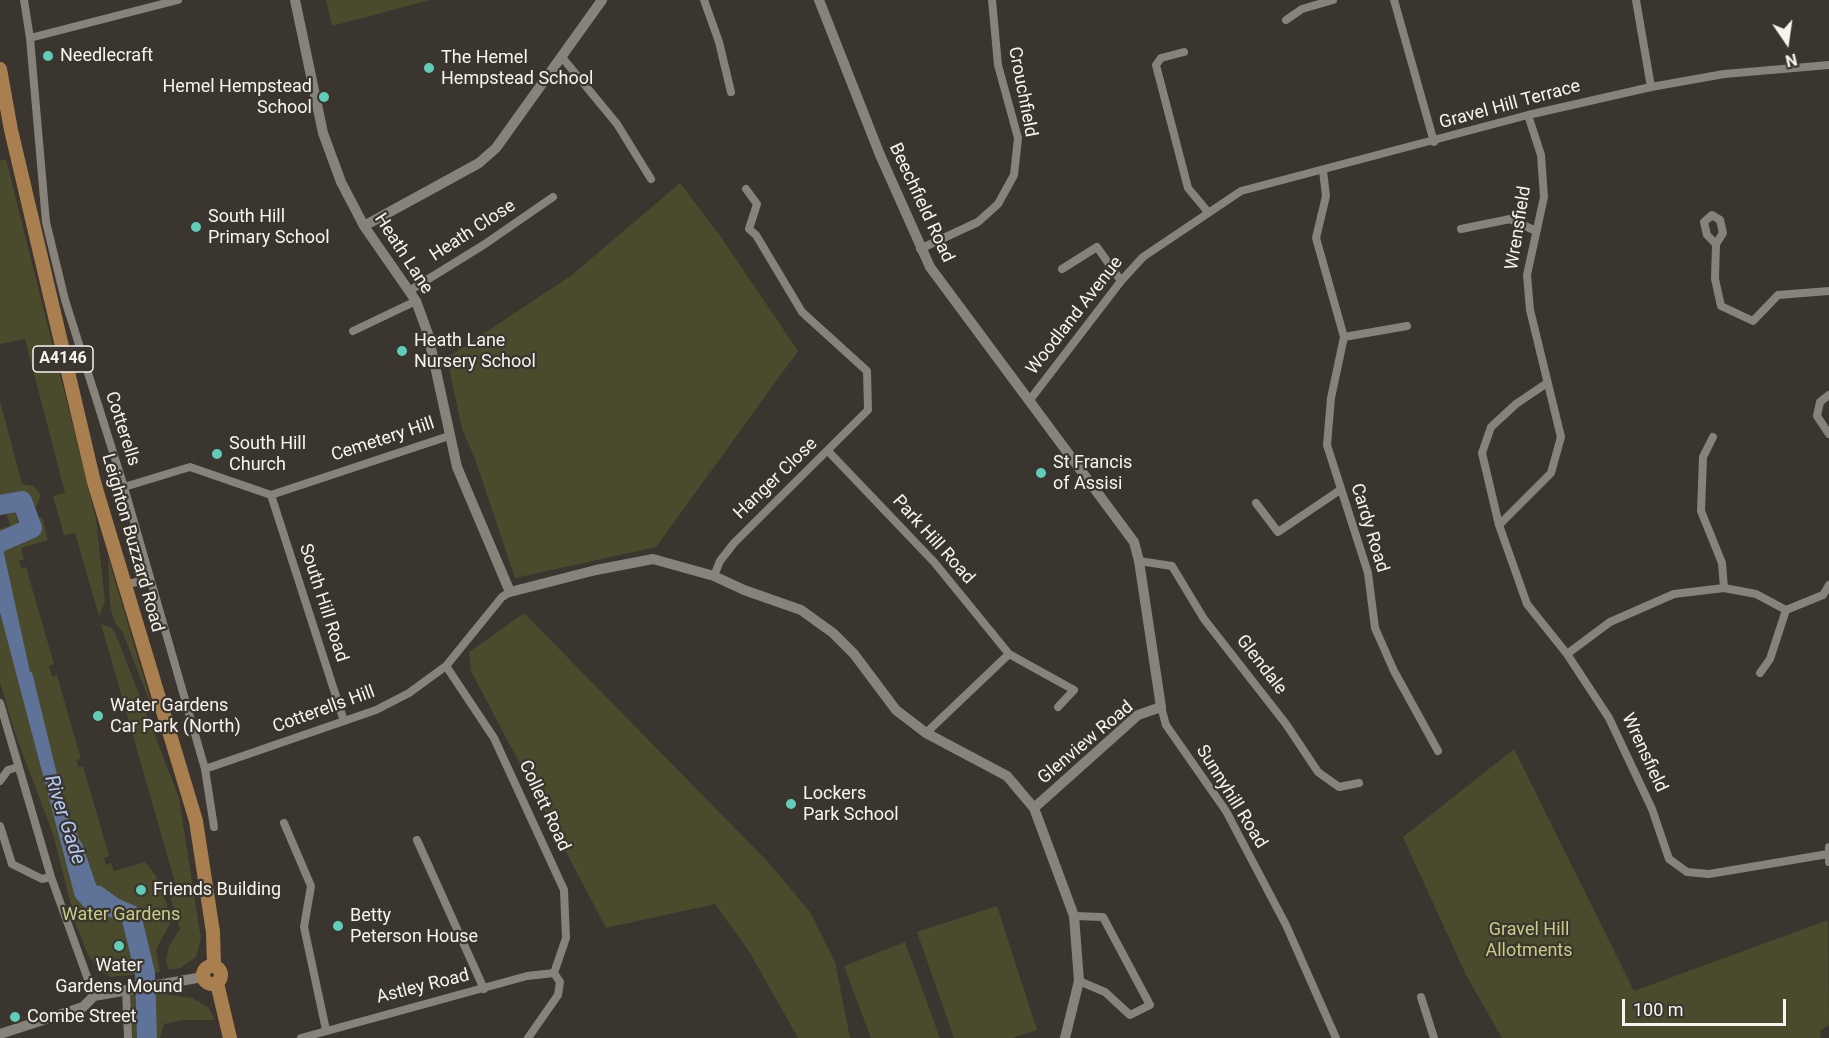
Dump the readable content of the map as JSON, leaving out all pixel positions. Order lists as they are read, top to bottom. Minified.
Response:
{"streets":{"main road":["A4146","Leighton Buzzard Road"],"street":["Crouchfield","Gravel Hill Terrace","Beechfield Road","Wrensfield","Heath Close","Heath Lane","Woodland Avenue","Cotterells","Cemetery Hill","Hanger Close","Cardy Road","Park Hill Road","South Hill Road","Glendale","Cotterells Hill","Glenview Road","Sunnyhill Road","Collett Road","Astley Road"]},"crossings":[["Crouchfield","Beechfield Road"],["Gravel Hill Terrace","Wrensfield"],["Gravel Hill Terrace","Woodland Avenue"],["Gravel Hill Terrace","Cardy Road"],["Beechfield Road","Woodland Avenue"],["Heath Close","Heath Lane"],["Heath Lane","Cemetery Hill"],["Heath Lane","Cotterells Hill"],["Cotterells","Cotterells Hill"],["Cemetery Hill","South Hill Road"],["Hanger Close","Park Hill Road"],["South Hill Road","Cotterells Hill"],["Glendale","Sunnyhill Road"],["Cotterells Hill","Collett Road"],["Glenview Road","Sunnyhill Road"],["Collett Road","Astley Road"]],"water":["River Gade"],"parks":["Water Gardens","Gravel Hill Allotments"],"places":["Needlecraft","The Hemel Hempstead School","Hemel Hempstead School","South Hill Primary School","Heath Lane Nursery School","South Hill Church","St Francis of Assisi","Water Gardens Car Park (North)","Lockers Park School","Friends Building","Betty Peterson House","Water Gardens Mound","Combe Street"],"scale_bar":"100 m","north":"bottom"}
